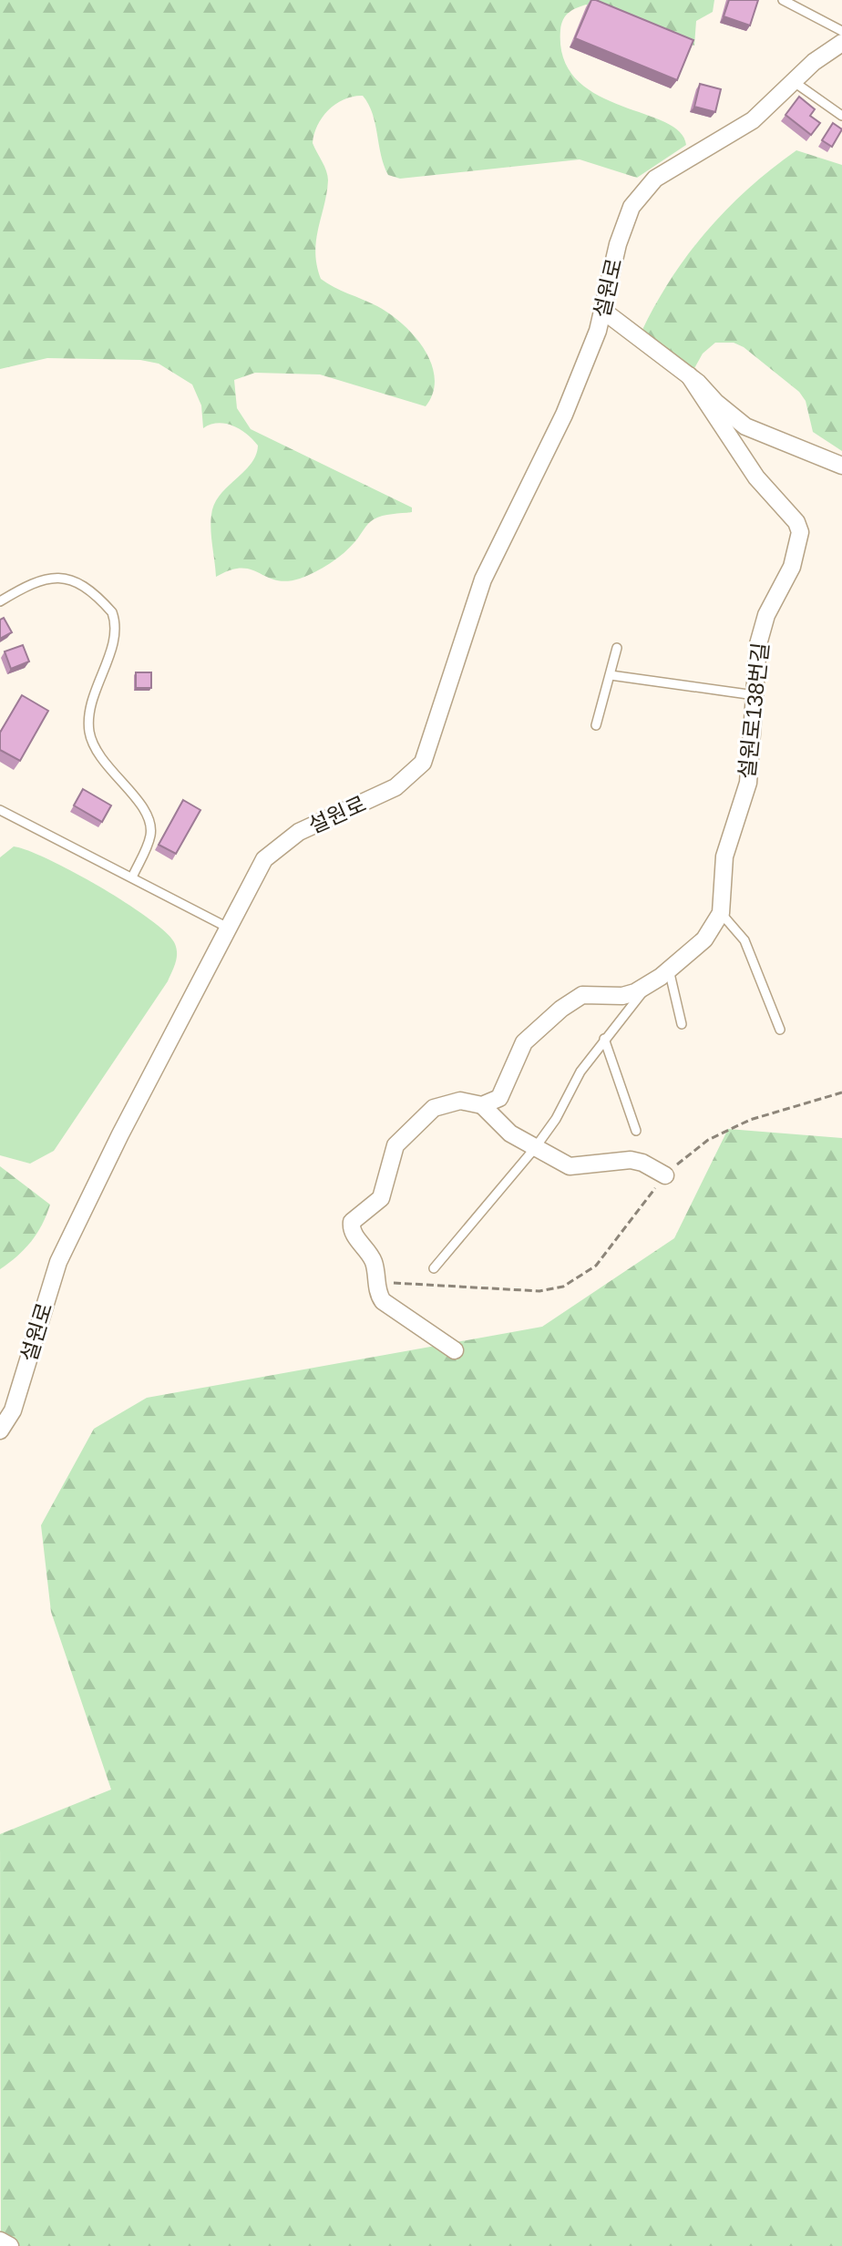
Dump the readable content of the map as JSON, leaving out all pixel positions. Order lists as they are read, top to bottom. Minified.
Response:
{"streets":{"street":["설원로","설원로138번길"]}}
